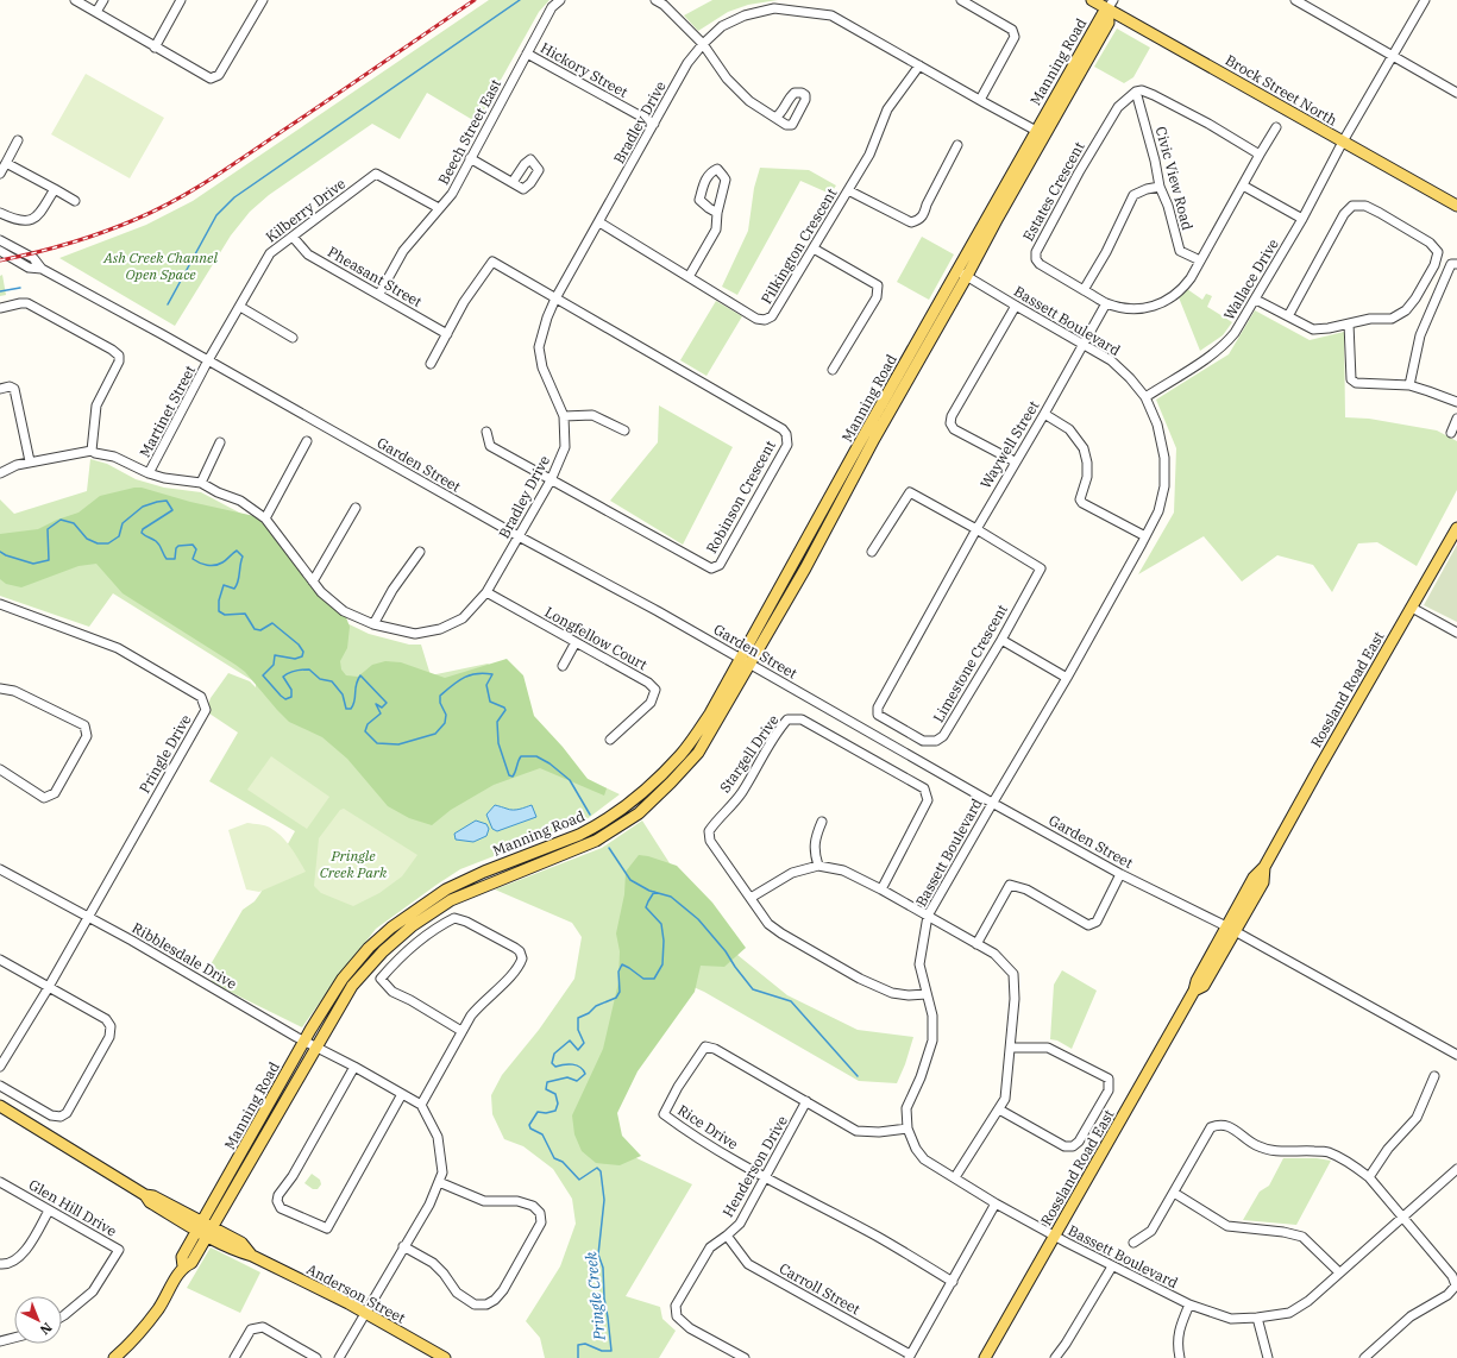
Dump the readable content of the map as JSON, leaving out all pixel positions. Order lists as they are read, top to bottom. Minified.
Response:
{"streets":{"main road":["Manning Road","Brock Street North","Rossland Road East","Anderson Street"],"street":["Hickory Street","Bradley Drive","Beech Street East","Civic View Road","Estates Crescent","Kilberry Drive","Pilkington Crescent","Pheasant Street","Wallace Drive","Bassett Boulevard","Martinet Street","Waywell Street","Garden Street","Robinson Crescent","Longfellow Court","Limestone Crescent","Pringle Drive","Stargell Drive","Ribblesdale Drive","Rice Drive","Henderson Drive","Glen Hill Drive","Carroll Street"]},"crossings":[["Manning Road","Brock Street North"],["Manning Road","Bradley Drive"],["Manning Road","Bassett Boulevard"],["Manning Road","Garden Street"],["Manning Road","Ribblesdale Drive"],["Manning Road","Anderson Street"],["Hickory Street","Bradley Drive"],["Hickory Street","Beech Street East"],["Brock Street North","Wallace Drive"],["Bradley Drive","Pilkington Crescent"],["Bradley Drive","Martinet Street"],["Bradley Drive","Garden Street"],["Bradley Drive","Robinson Crescent"],["Bradley Drive","Longfellow Court"],["Beech Street East","Kilberry Drive"],["Beech Street East","Pheasant Street"],["Civic View Road","Estates Crescent"],["Estates Crescent","Waywell Street"],["Kilberry Drive","Pheasant Street"],["Kilberry Drive","Martinet Street"],["Kilberry Drive","Garden Street"],["Wallace Drive","Bassett Boulevard"],["Bassett Boulevard","Waywell Street"],["Bassett Boulevard","Garden Street"],["Bassett Boulevard","Rossland Road East"],["Bassett Boulevard","Stargell Drive"],["Bassett Boulevard","Rice Drive"],["Martinet Street","Garden Street"],["Waywell Street","Limestone Crescent"],["Garden Street","Rossland Road East"],["Pringle Drive","Ribblesdale Drive"],["Rice Drive","Henderson Drive"],["Henderson Drive","Carroll Street"]],"water":["Pringle Creek"],"parks":["Ash Creek Channel Open Space","Pringle Creek Park"],"north":"bottom right"}
